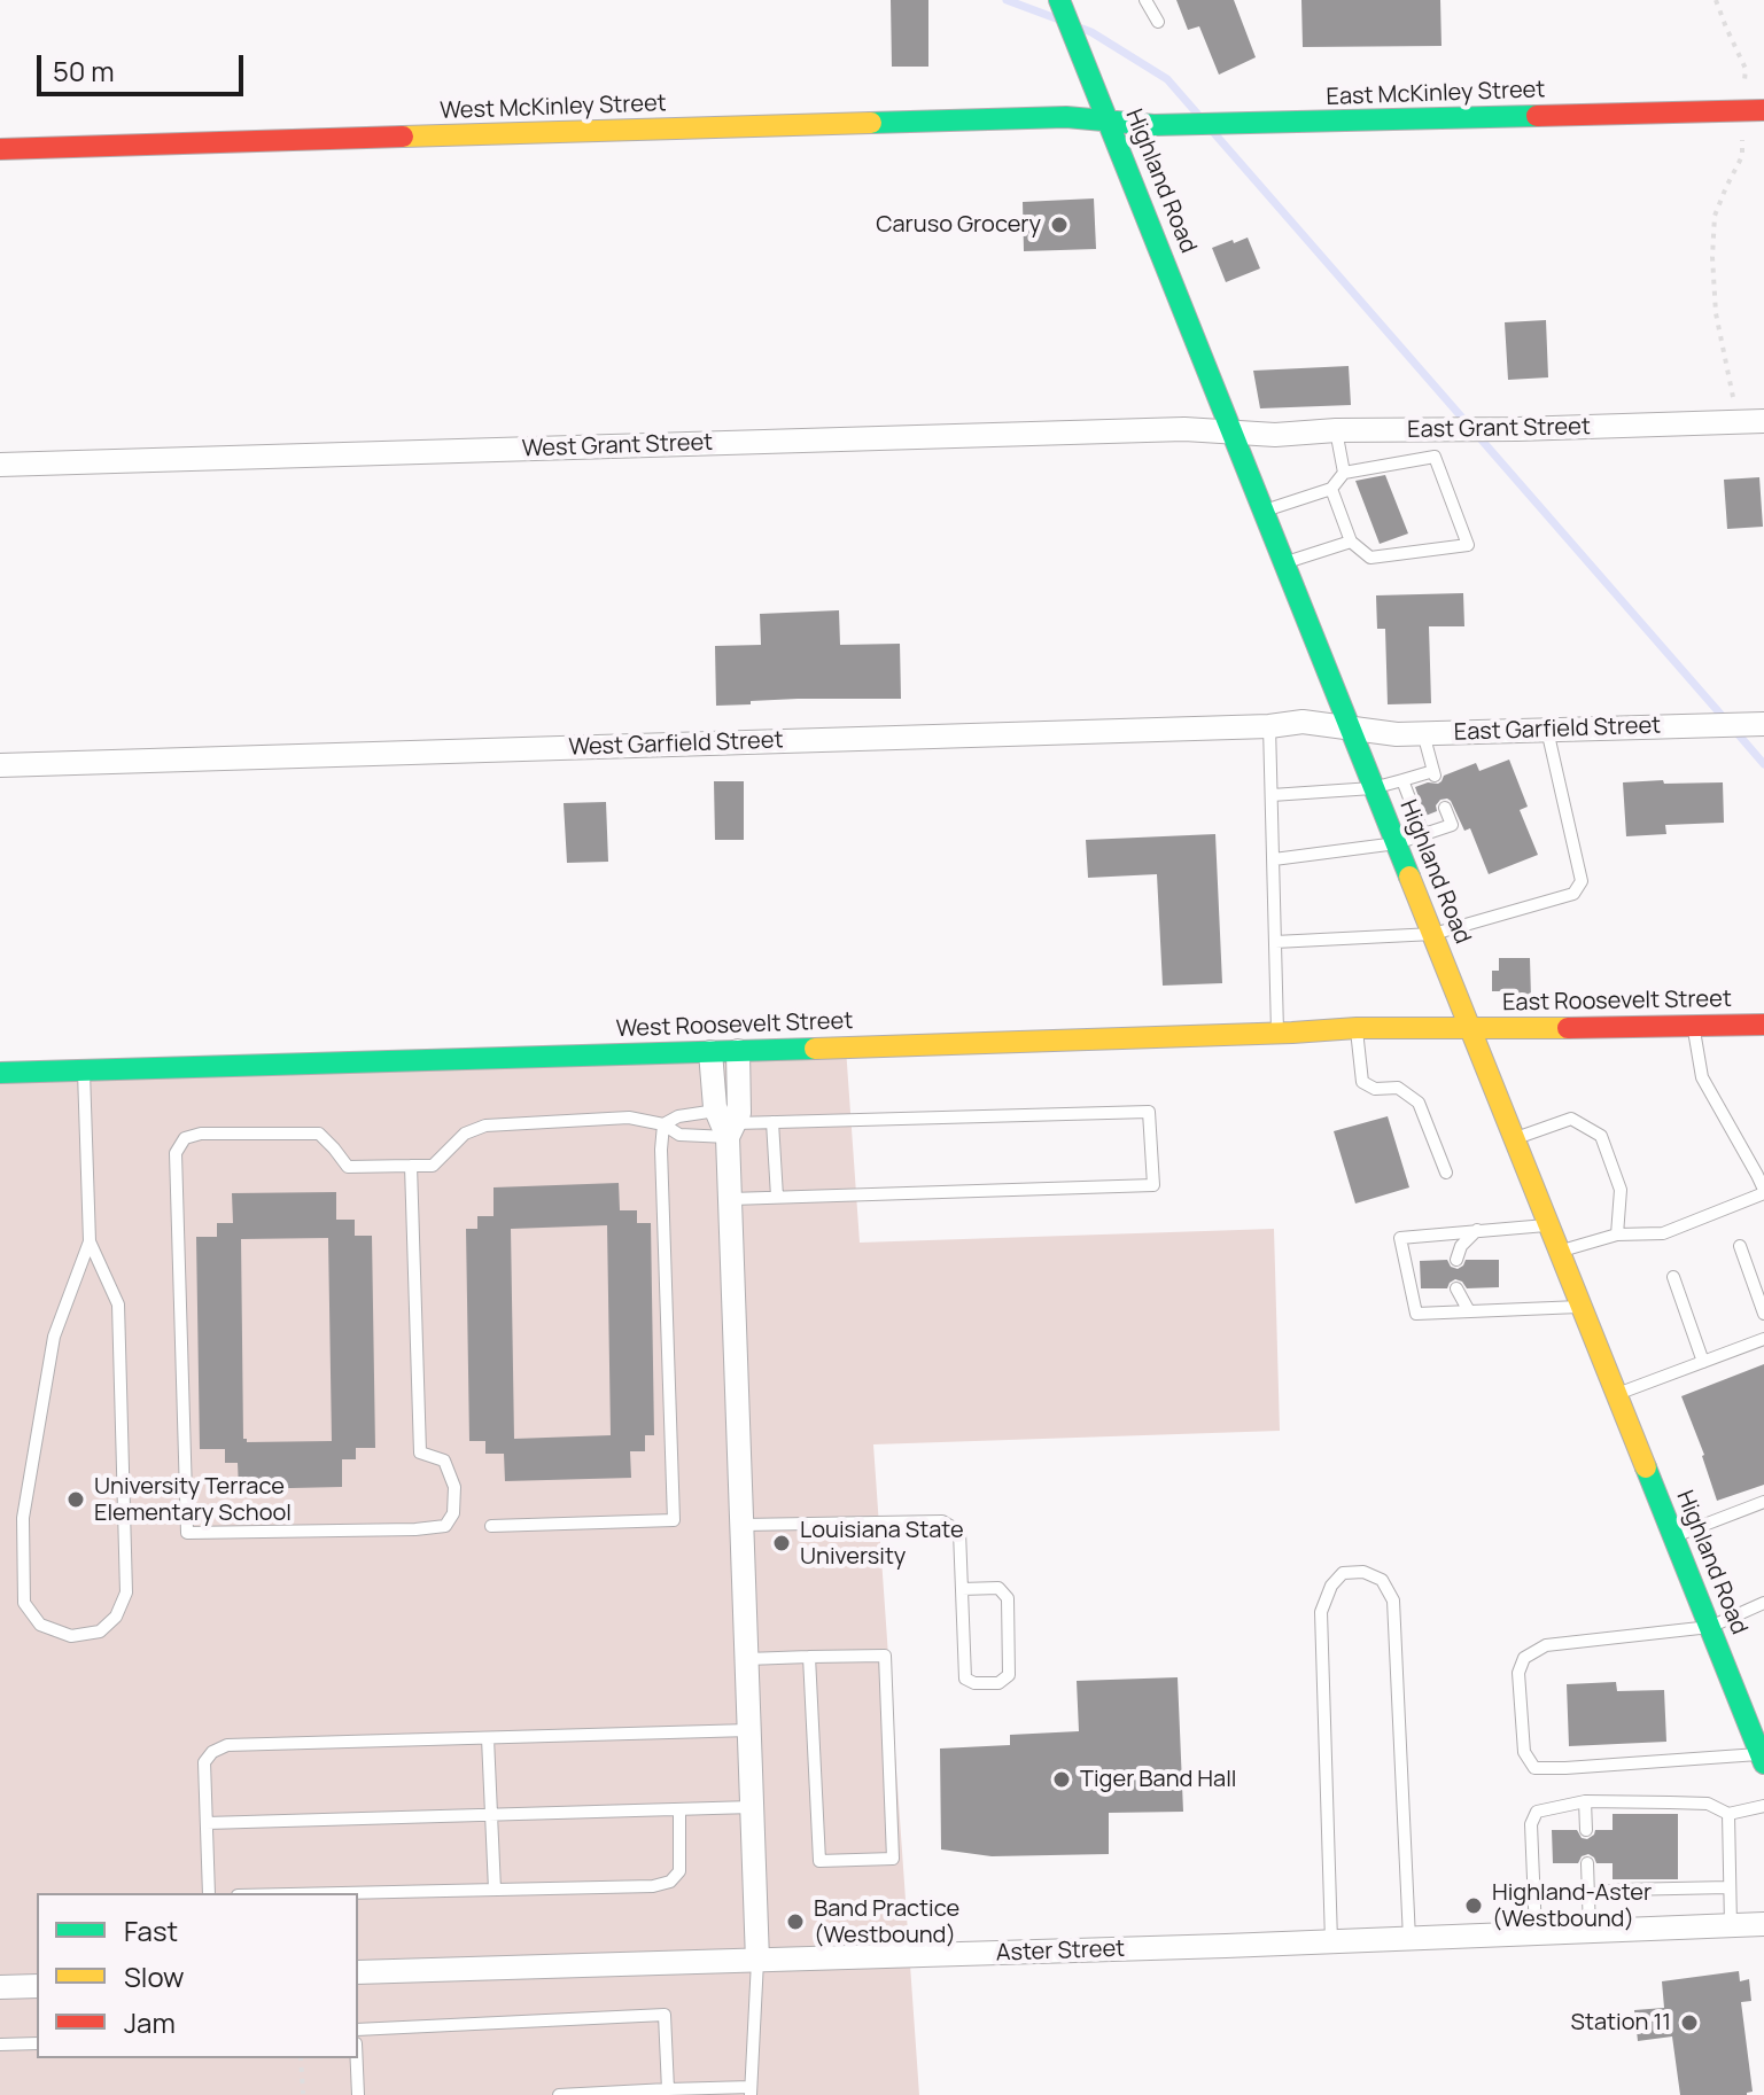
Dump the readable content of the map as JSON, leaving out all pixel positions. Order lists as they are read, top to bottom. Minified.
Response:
{"streets":{"street":["East McKinley Street","West McKinley Street","Highland Road","East Grant Street","West Grant Street","East Garfield Street","West Garfield Street","East Roosevelt Street","West Roosevelt Street","Aster Street"]},"crossings":[["East McKinley Street","West McKinley Street"],["East McKinley Street","Highland Road"],["West McKinley Street","Highland Road"],["Highland Road","East Grant Street"],["Highland Road","West Grant Street"],["Highland Road","East Garfield Street"],["Highland Road","West Garfield Street"],["Highland Road","East Roosevelt Street"],["Highland Road","West Roosevelt Street"],["East Grant Street","West Grant Street"],["East Garfield Street","West Garfield Street"],["East Roosevelt Street","West Roosevelt Street"]],"places":["Caruso Grocery","University Terrace Elementary School","Louisiana State University","Tiger Band Hall","Highland-Aster (Westbound)","Band Practice (Westbound)","Station 11"],"legend":["Fast","Slow","Jam"],"scale_bar":"50 m"}
